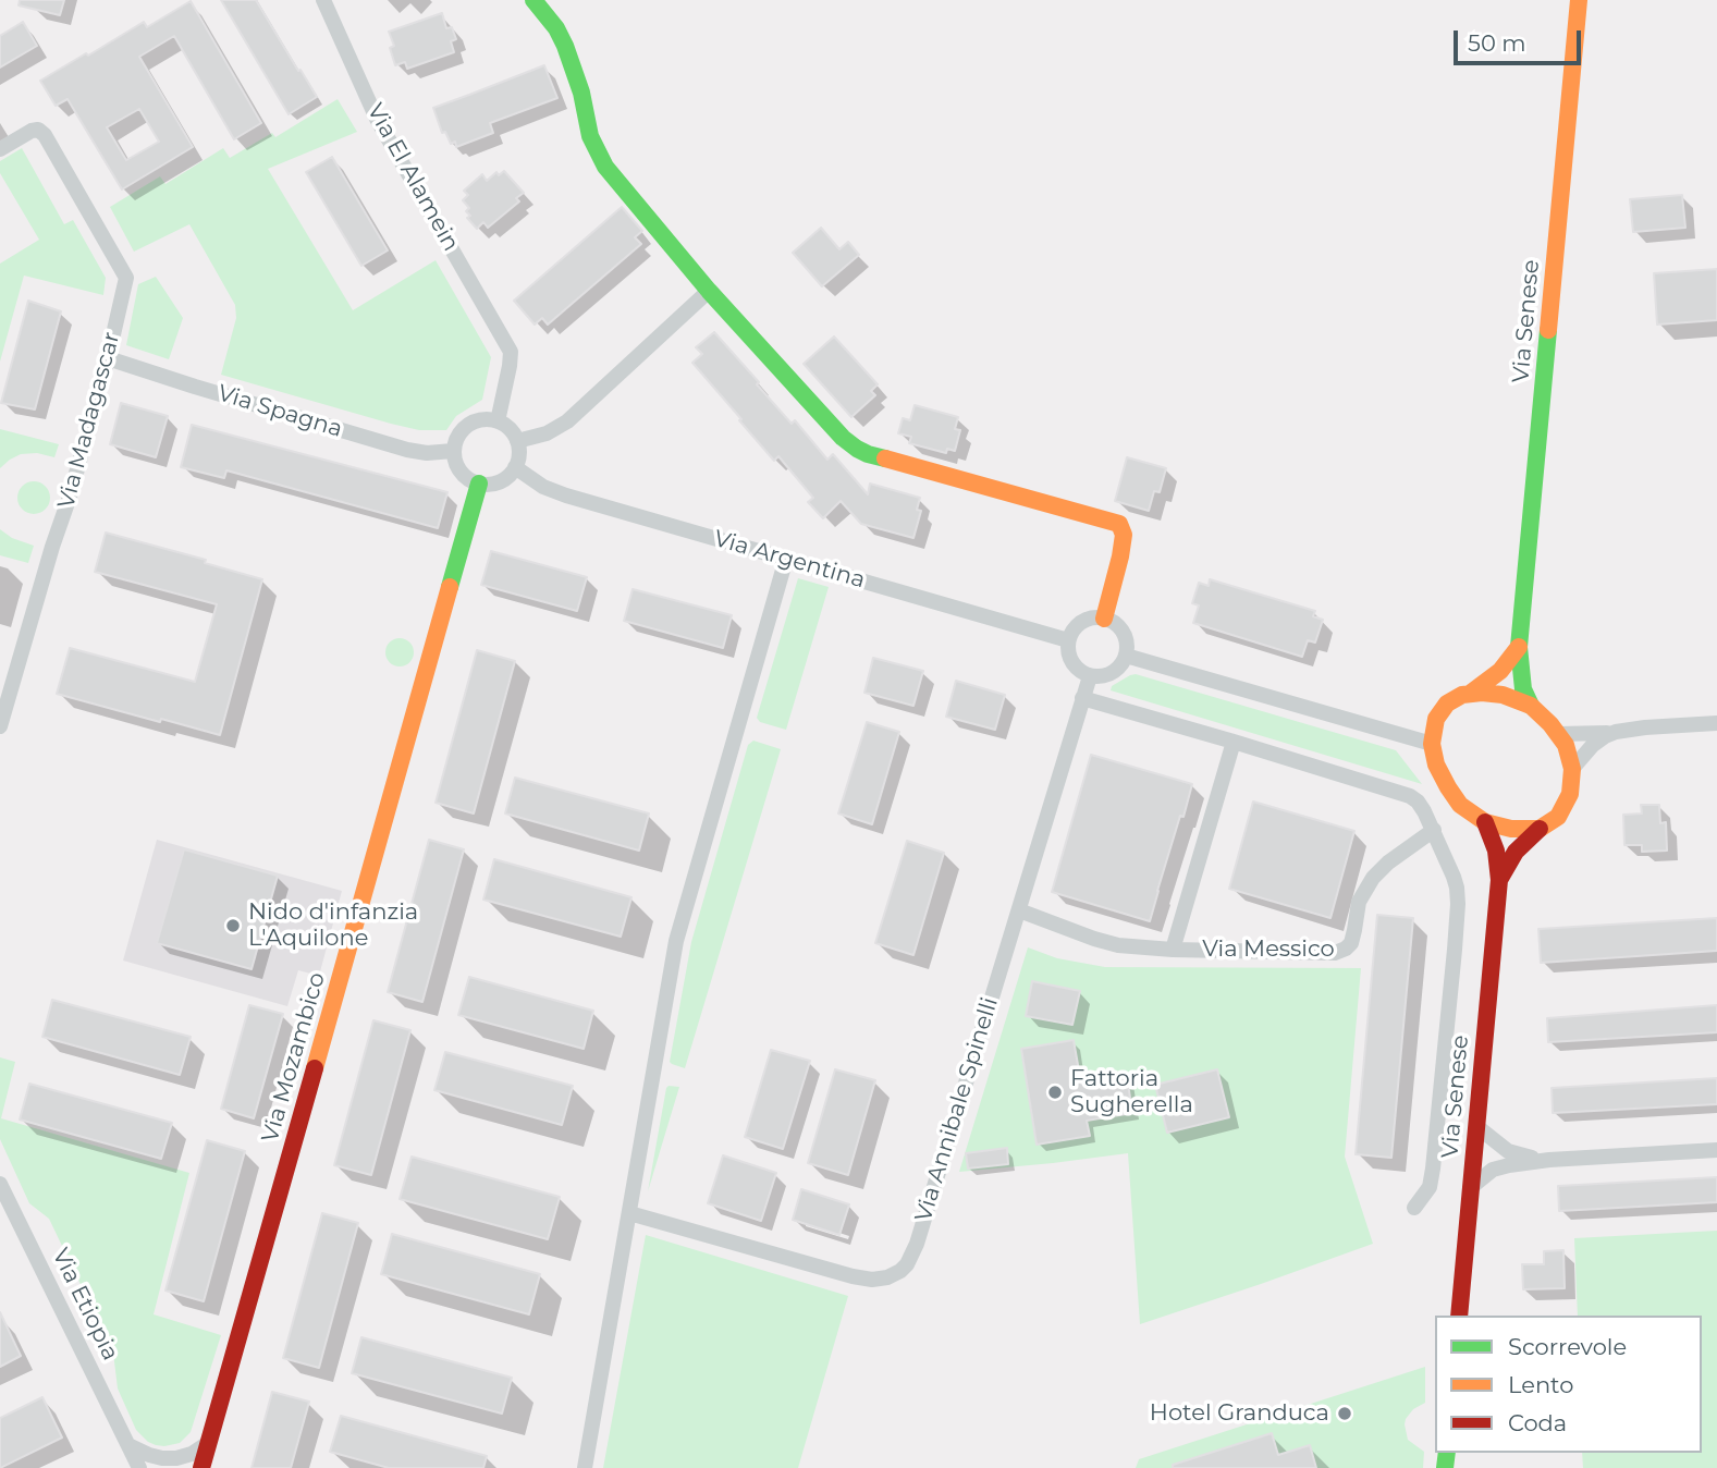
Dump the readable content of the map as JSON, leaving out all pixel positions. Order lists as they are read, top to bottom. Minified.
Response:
{"streets":{"street":["Via El Alamein","Via Senese","Via Spagna","Via Madagascar","Via Argentina","Via Messico","Via Mozambico","Via Annibale Spinelli","Via Etiopia"]},"crossings":[["Via El Alamein","Via Spagna"],["Via El Alamein","Via Argentina"],["Via El Alamein","Via Mozambico"],["Via Spagna","Via Madagascar"],["Via Spagna","Via Argentina"],["Via Spagna","Via Mozambico"],["Via Argentina","Via Mozambico"],["Via Argentina","Via Annibale Spinelli"],["Via Messico","Via Annibale Spinelli"]],"places":["Nido d'infanzia L'Aquilone","Fattoria Sugherella","Hotel Granduca"],"legend":["Scorrevole","Lento","Coda"],"scale_bar":"50 m"}
